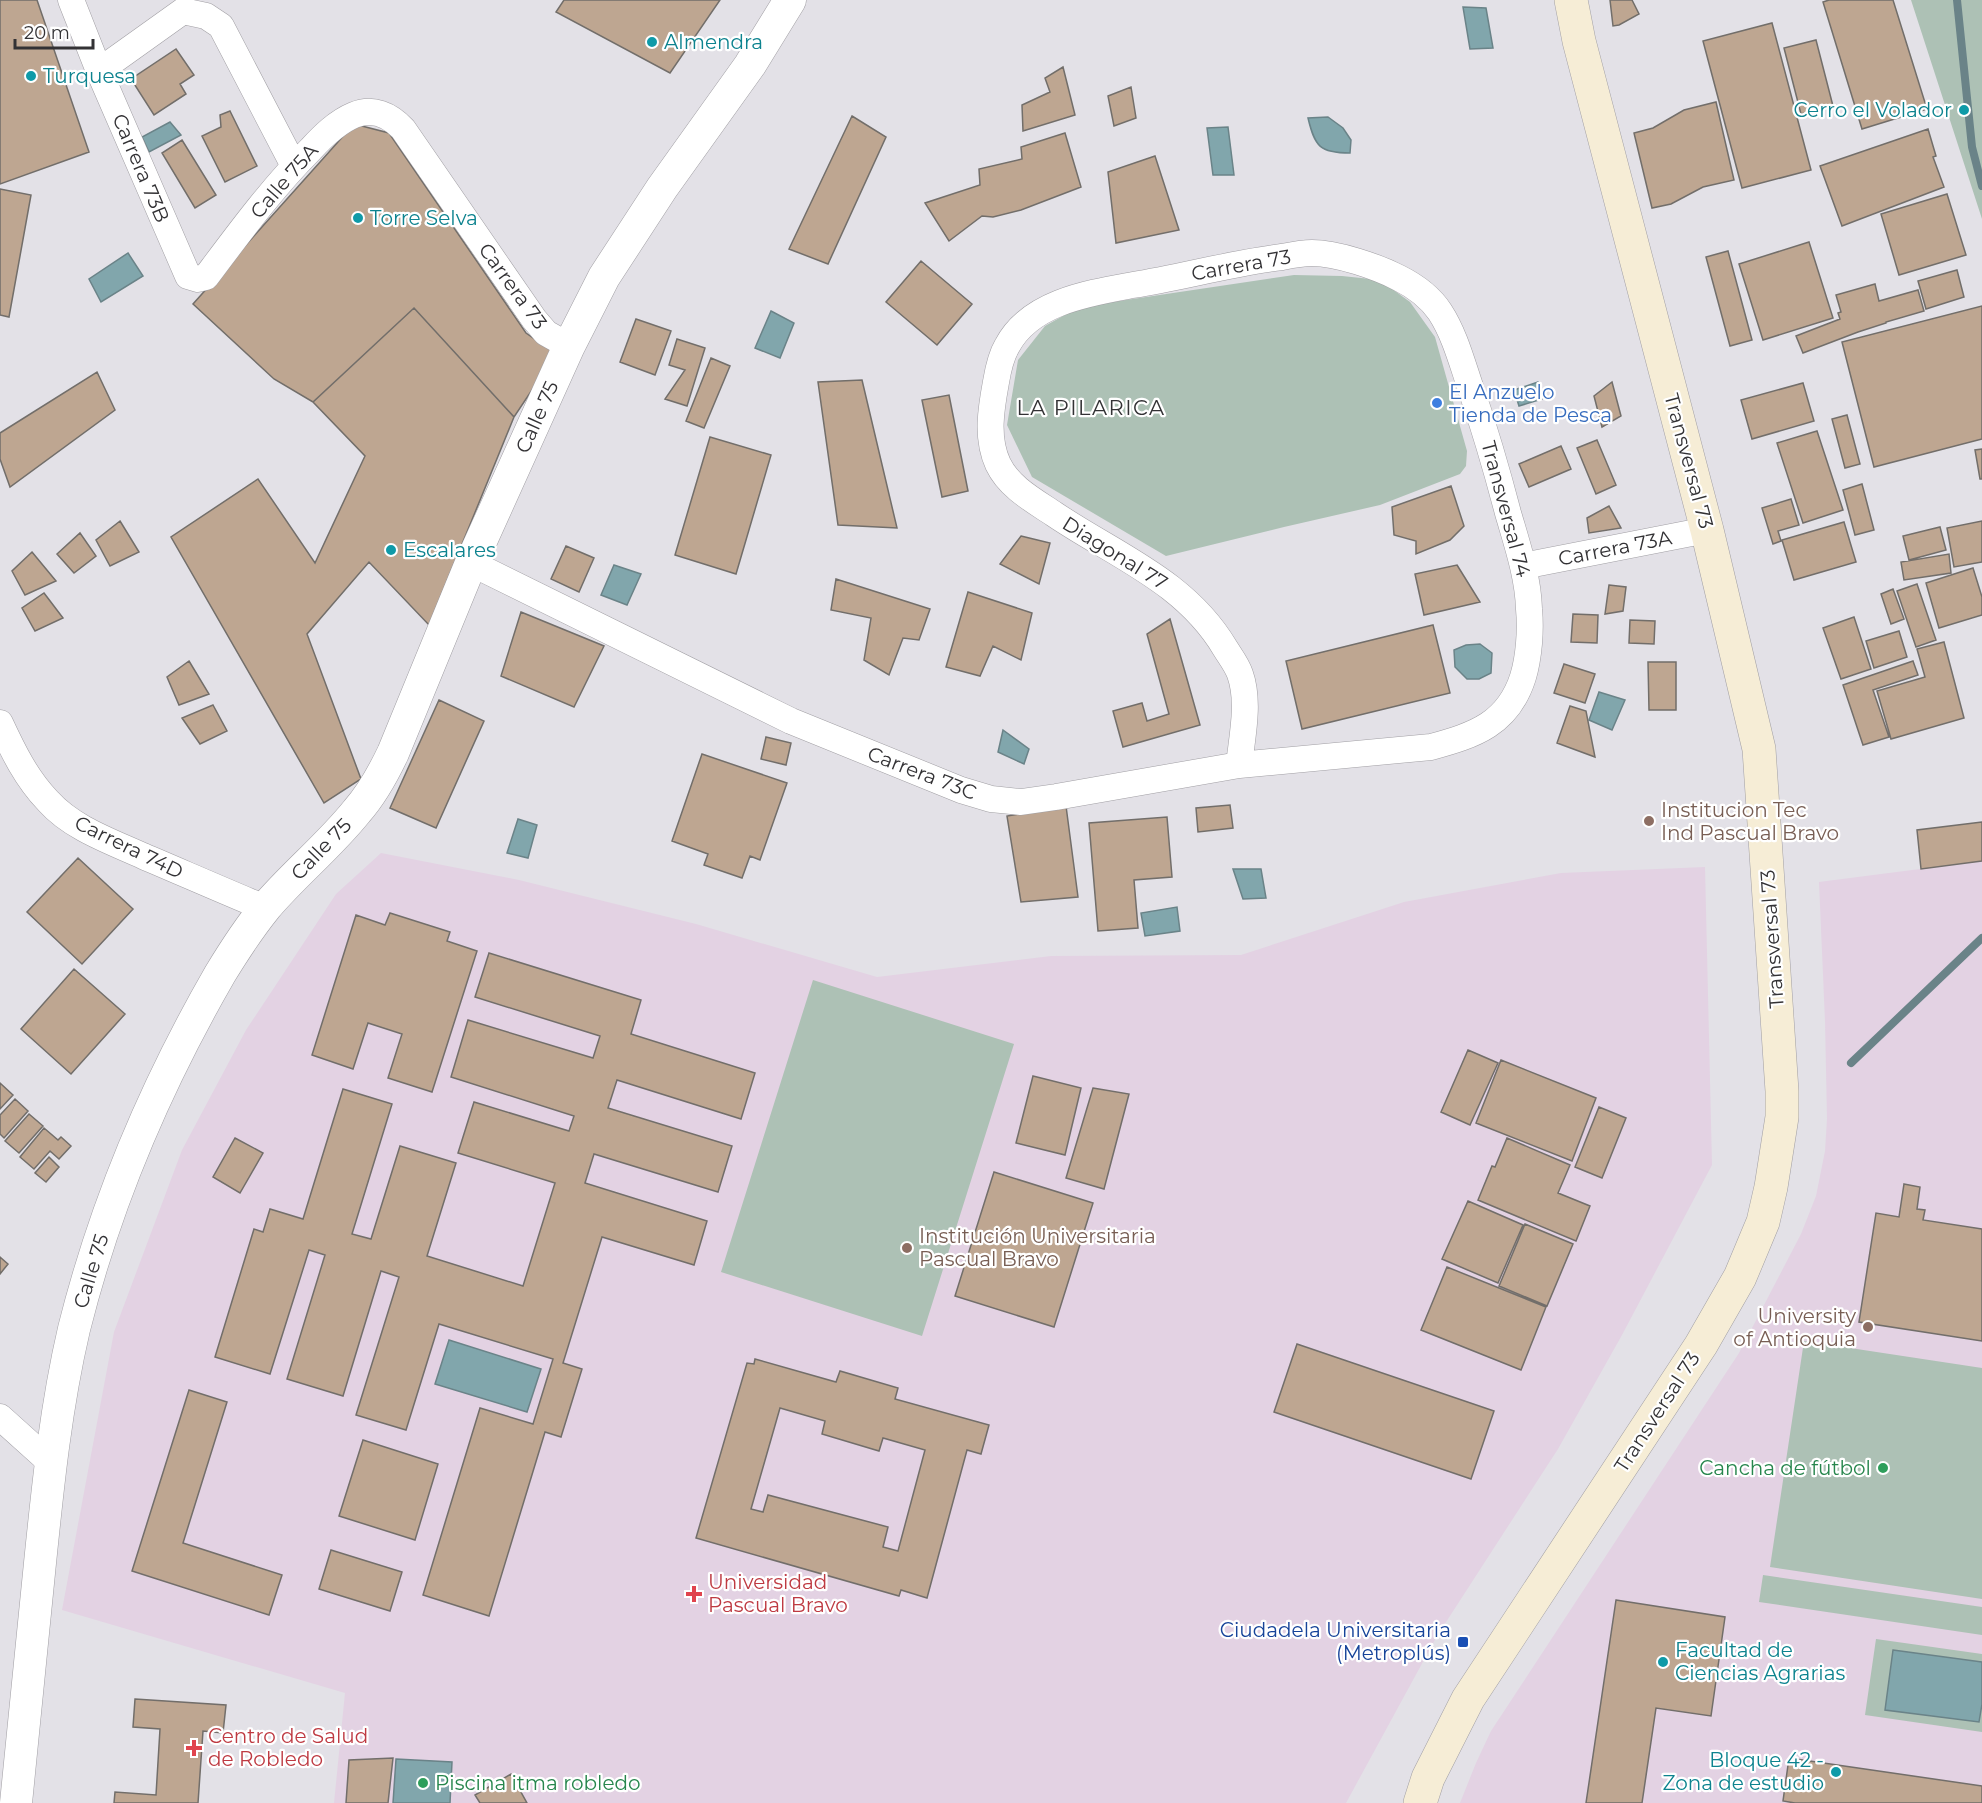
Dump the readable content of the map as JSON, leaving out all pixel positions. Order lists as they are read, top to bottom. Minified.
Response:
{"streets":{"main road":["Transversal 73"],"street":["Carrera 73B","Calle 75A","Carrera 73","Calle 75","Transversal 74","Carrera 73A","Diagonal 77","Carrera 73C","Carrera 74D"]},"crossings":[["Carrera 73B","Calle 75A"],["Calle 75A","Carrera 73"],["Carrera 73","Calle 75"],["Carrera 73","Transversal 74"],["Carrera 73","Diagonal 77"],["Calle 75","Carrera 73C"],["Calle 75","Carrera 74D"],["Transversal 73","Carrera 73A"],["Transversal 74","Carrera 73A"],["Transversal 74","Carrera 73C"],["Diagonal 77","Carrera 73C"]],"districts":["LA PILARICA"],"places":{"other":["Almendra","Turquesa","Cerro el Volador","Torre Selva","El Anzuelo Tienda de Pesca","Escalares","Institucion Tec Ind Pascual Bravo","Institución Universitaria Pascual Bravo","University of Antioquia","Cancha de fútbol","Facultad de Ciencias Agrarias","Bloque 42 - Zona de estudio","Piscina itma robledo"],"health":["Universidad Pascual Bravo","Centro de Salud de Robledo"],"transit":["Ciudadela Universitaria (Metroplús)"]},"scale_bar":"20 m"}
